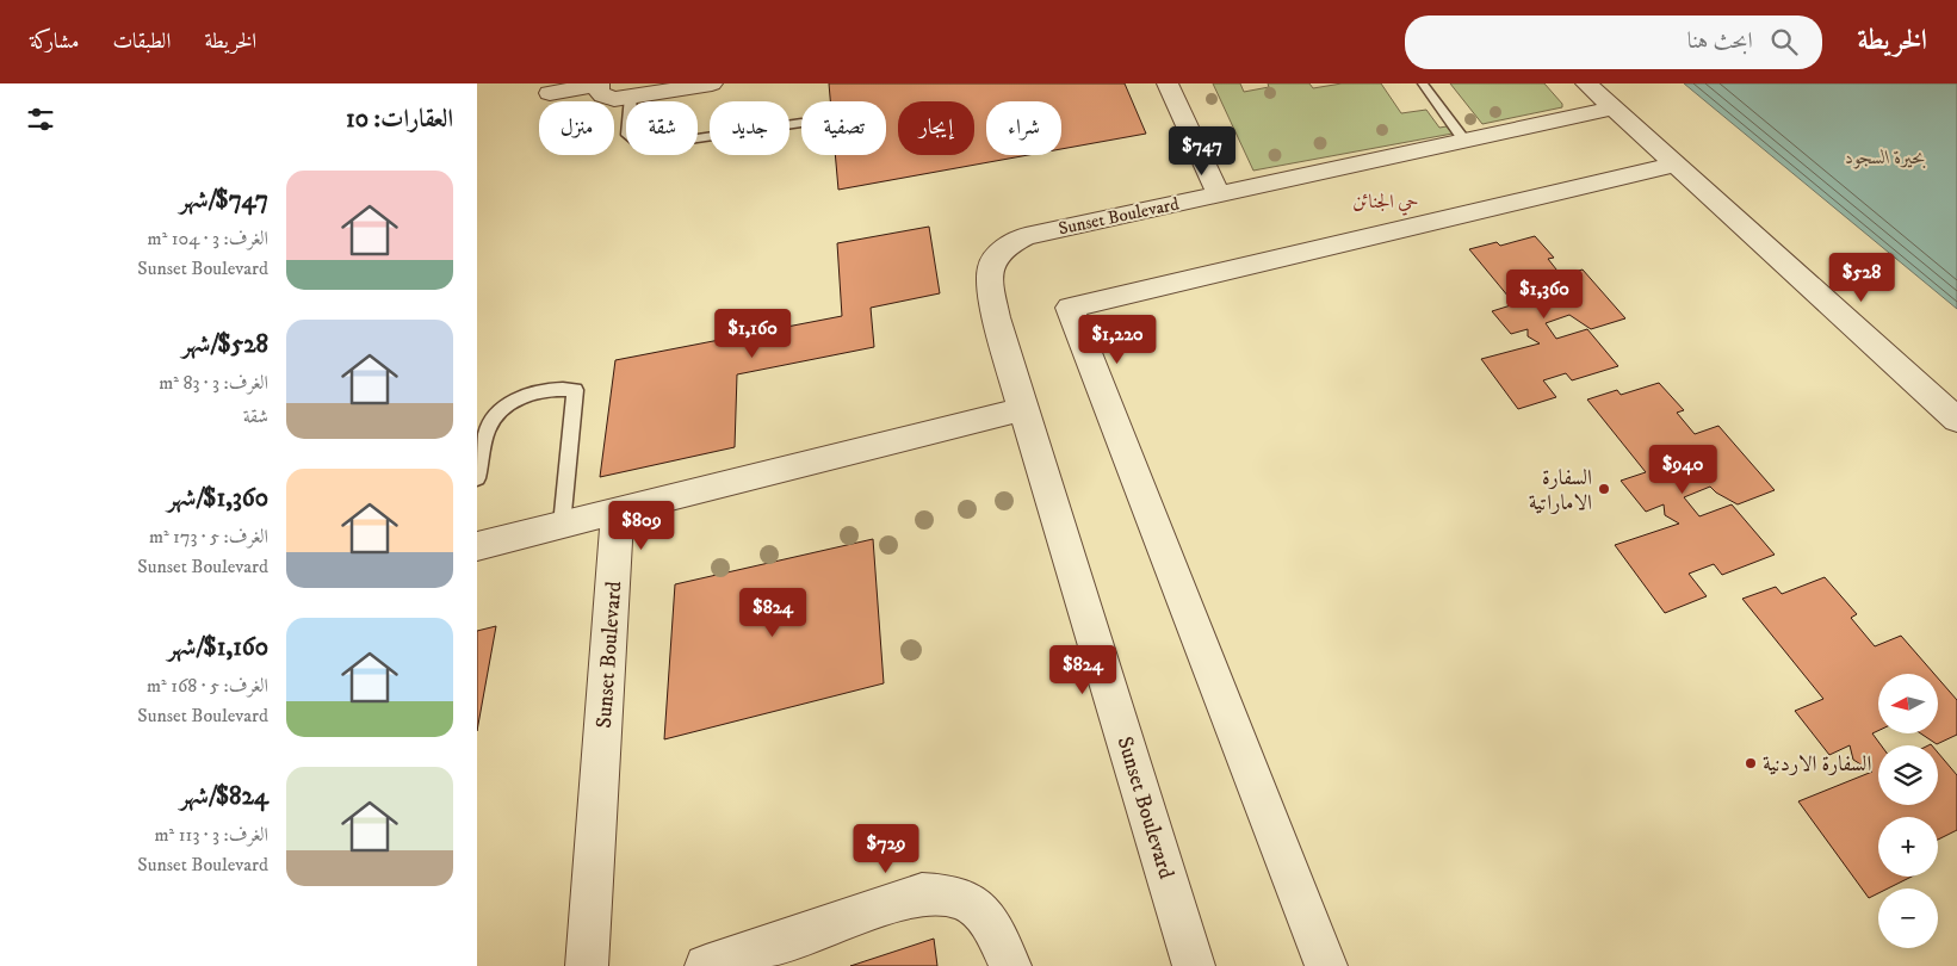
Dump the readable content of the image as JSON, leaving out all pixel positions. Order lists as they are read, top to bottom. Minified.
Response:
{"streets":{"street":["Sunset Boulevard"]},"districts":["حي الجنائن"],"water":["بحيرة السجود"],"places":["السفارة الاماراتية","السفارة الاردنية"],"north":"left","page":{"header":"الخريطة","search":"ابحث هنا","nav":["الخريطة","الطبقات","مشاركة"],"heading":"العقارات: 10","chip":["شراء","إيجار","تصفية","جديد","شقة","منزل"],"price":["$747","$528","$1,360","$1,160","$1,220","$940","$809","$824","$824","$729"],"list":[{"name":"$747/شهر","note":"الغرف: 3 · 104 m² · Sunset Boulevard"},{"name":"$528/شهر","note":"الغرف: 3 · 83 m² · شقة"},{"name":"$1,360/شهر","note":"الغرف: 5 · 173 m² · Sunset Boulevard"},{"name":"$1,160/شهر","note":"الغرف: 5 · 168 m² · Sunset Boulevard"},{"name":"$824/شهر","note":"الغرف: 3 · 113 m² · Sunset Boulevard"}],"map_buttons":["+","−"]}}
